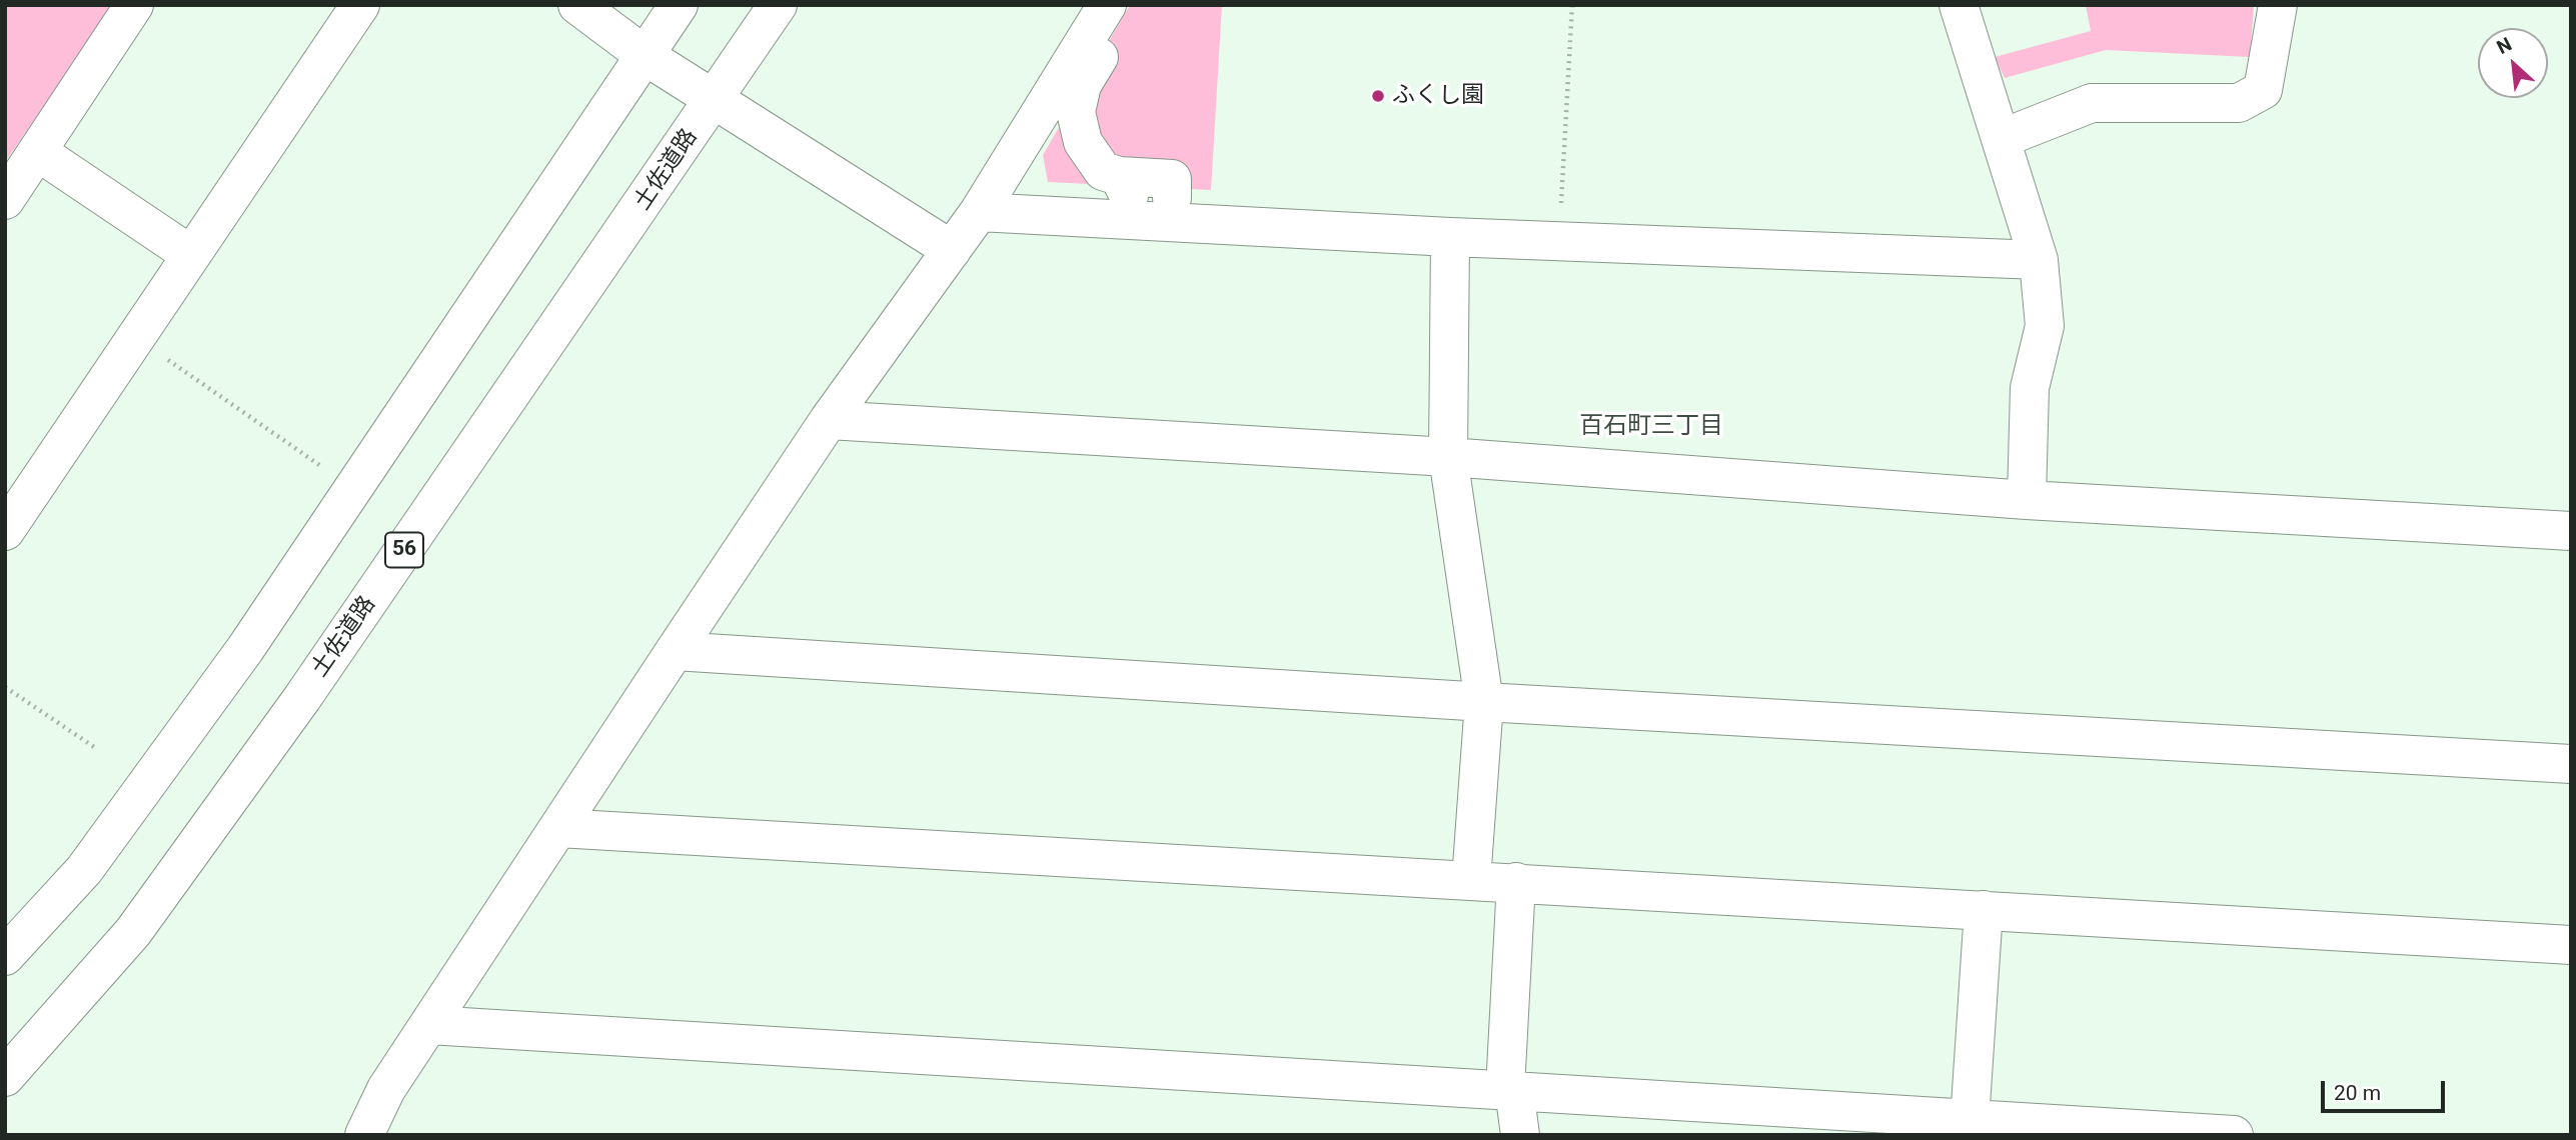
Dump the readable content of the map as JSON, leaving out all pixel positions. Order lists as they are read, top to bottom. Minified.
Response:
{"streets":{"main road":["土佐道路","56"]},"districts":["百石町三丁目"],"places":["ふくし園"],"scale_bar":"20 m","north":"top left"}
